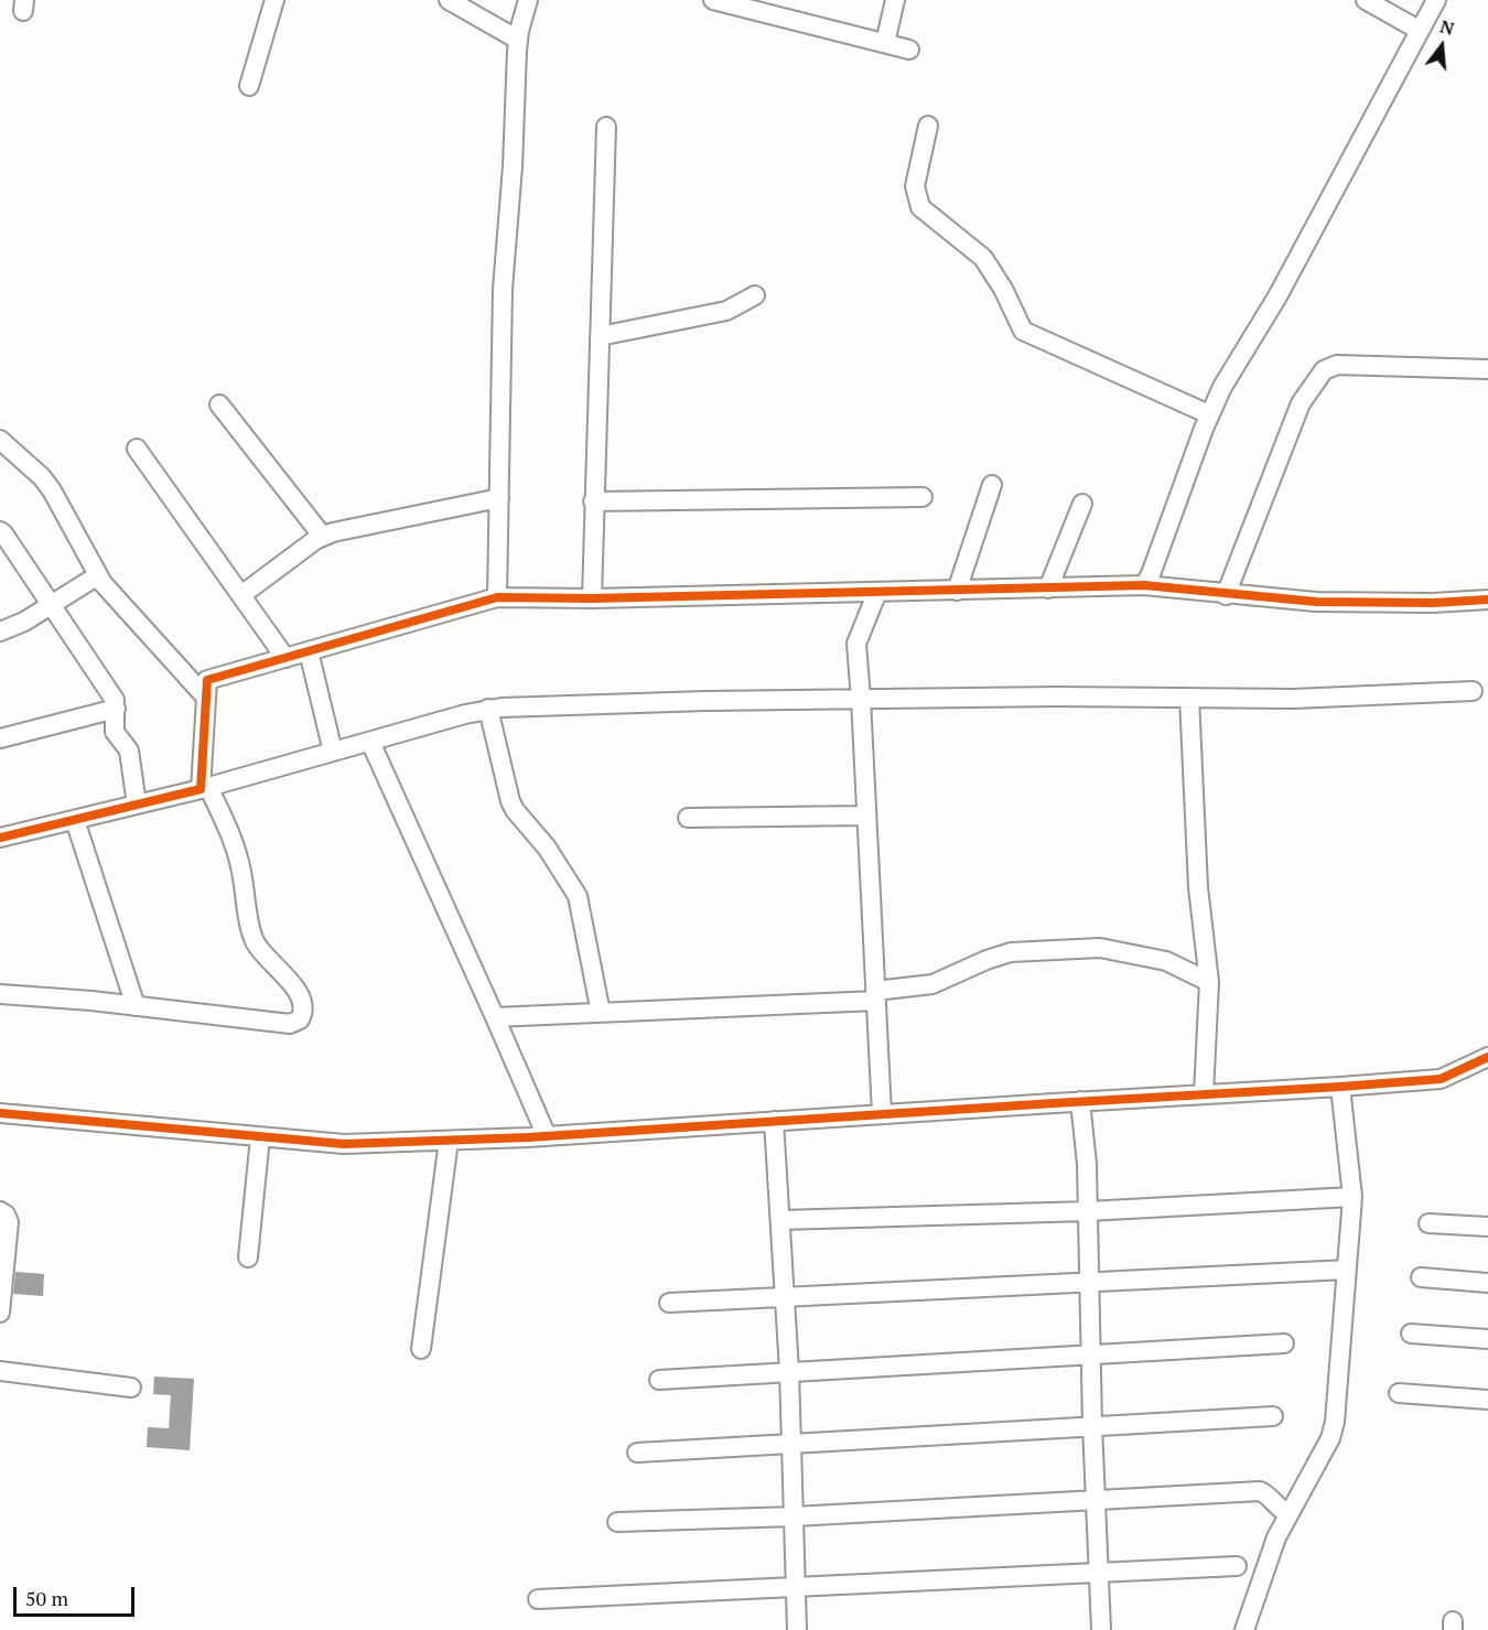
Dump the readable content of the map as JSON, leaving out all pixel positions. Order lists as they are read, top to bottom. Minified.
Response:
{"scale_bar":"50 m","north":"top"}
